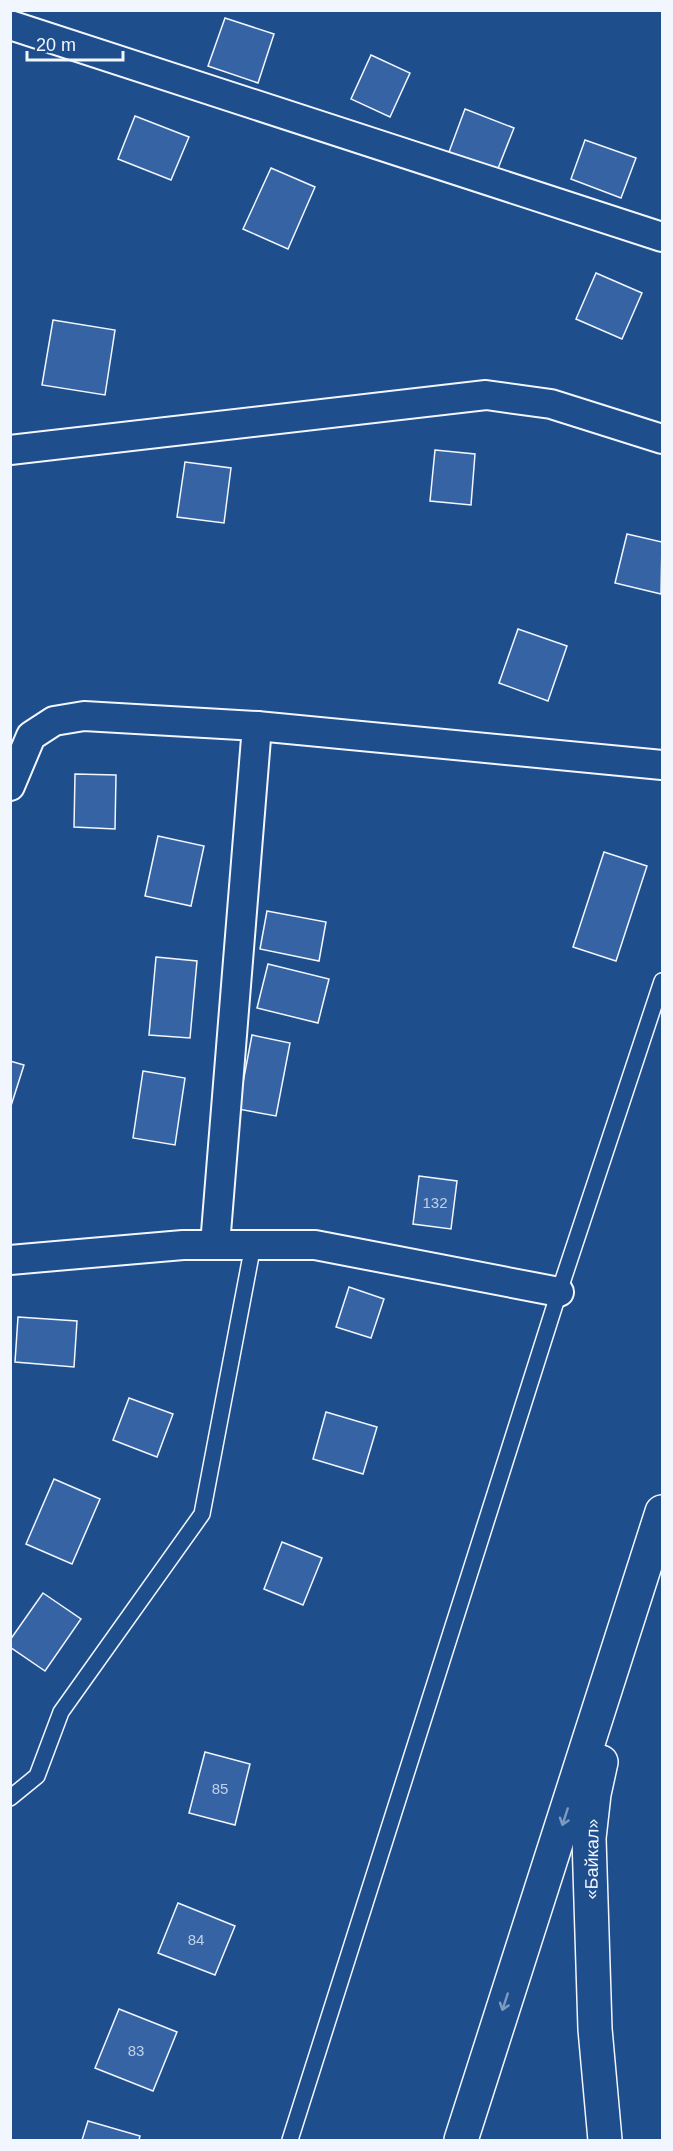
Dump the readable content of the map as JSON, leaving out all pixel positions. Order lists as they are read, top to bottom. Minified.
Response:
{"streets":{"highway":["«Байкал»"]},"house_numbers":["132","85","84","83"],"scale_bar":"20 m"}
